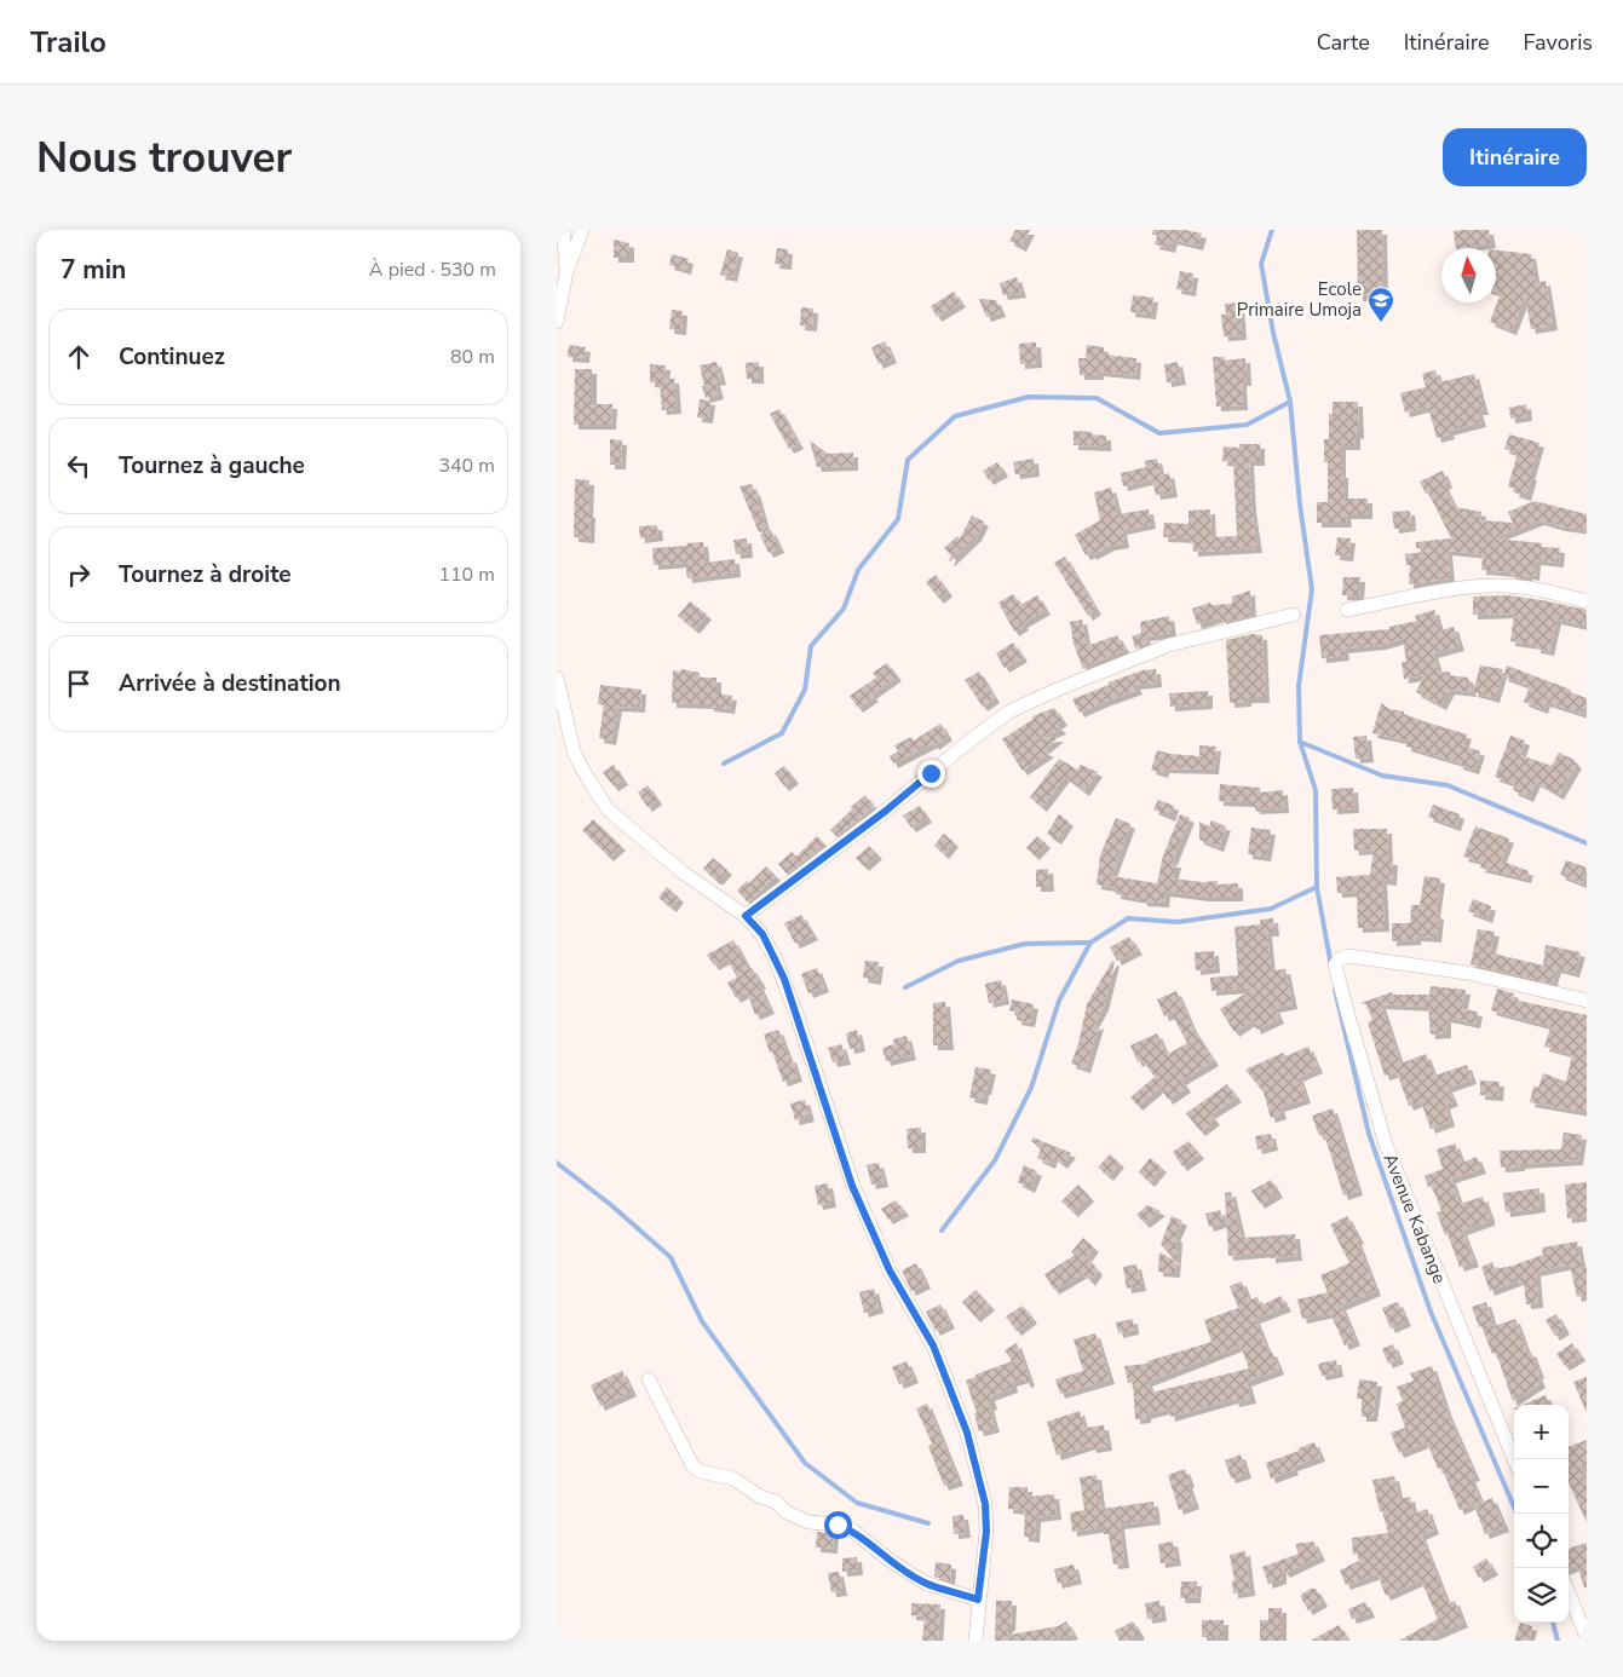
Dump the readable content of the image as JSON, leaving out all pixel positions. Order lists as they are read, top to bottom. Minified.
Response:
{"streets":{"street":["Avenue Kabange"]},"places":{"school or university":["Ecole Primaire Umoja"]},"north":"top","page":{"header":"Trailo","nav":["Carte","Itinéraire","Favoris"],"buttons":"Itinéraire","title":"Nous trouver","heading":["7 min","À pied · 530 m"],"list":[["Continuez","80 m"],["Tournez à gauche","340 m"],["Tournez à droite","110 m"],"Arrivée à destination"],"map_buttons":["+","−"]}}
